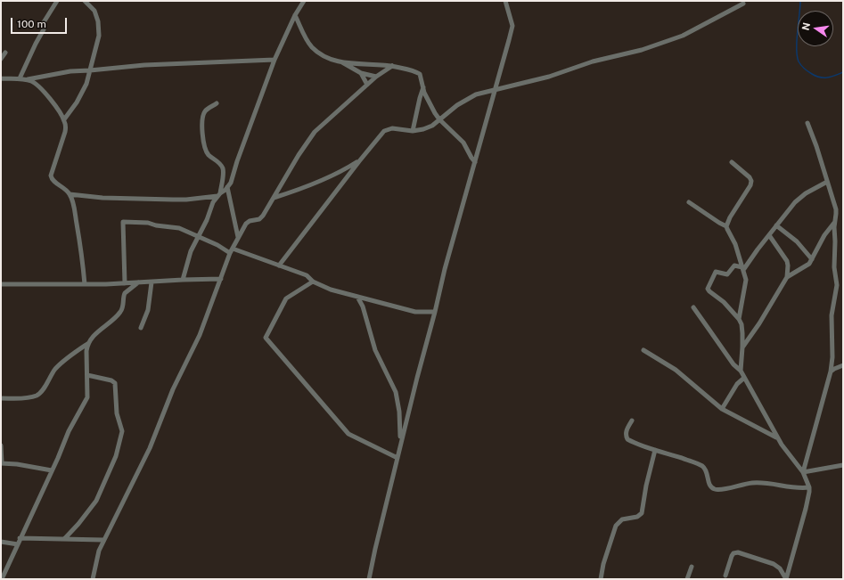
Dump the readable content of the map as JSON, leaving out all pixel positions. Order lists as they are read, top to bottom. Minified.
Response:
{"scale_bar":"100 m","north":"left"}
